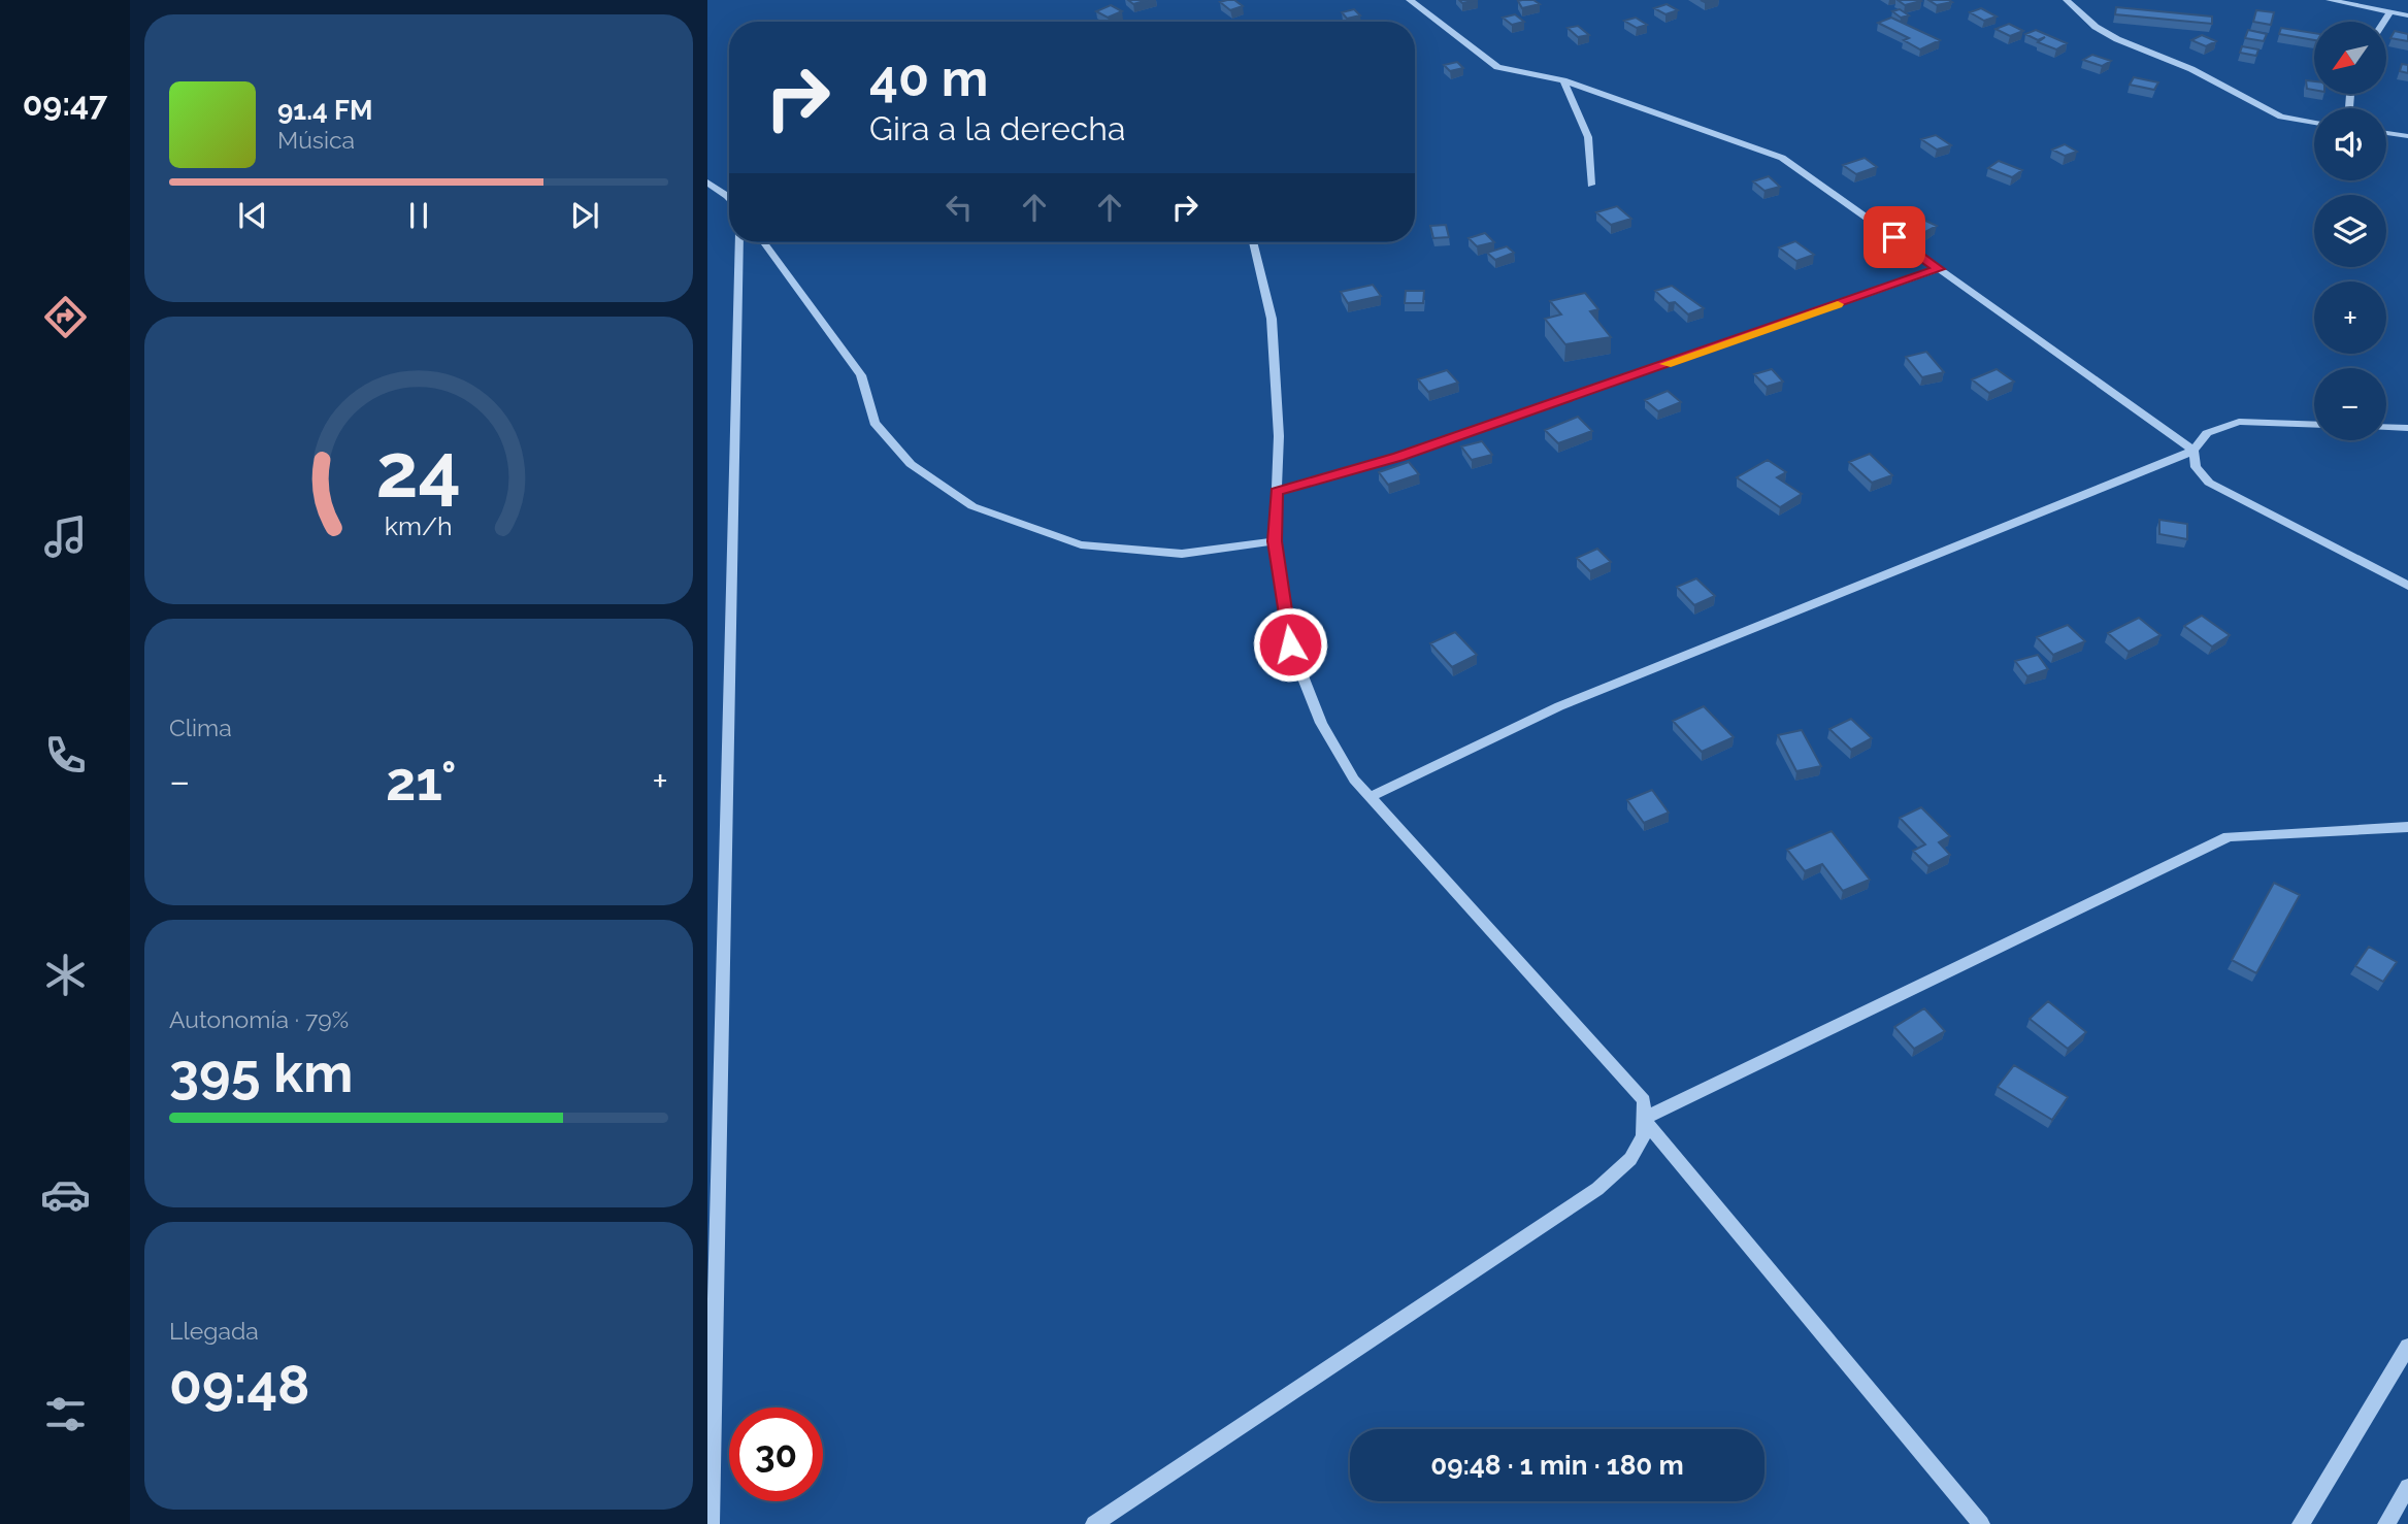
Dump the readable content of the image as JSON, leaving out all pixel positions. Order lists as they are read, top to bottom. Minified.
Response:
{"north":"bottom left","page":{"tabs":"09:47","map_buttons":["+","−"],"turn":["40 m","Gira a la derecha"],"song":["91.4 FM","Música"],"tile":["Clima",["Autonomía · 79%","395 km"],["Llegada","09:48"]],"heat":["−","21°","+"],"limit":"30","trip":"09:48 · 1 min · 180 m","gauge":["24","km/h"]}}
